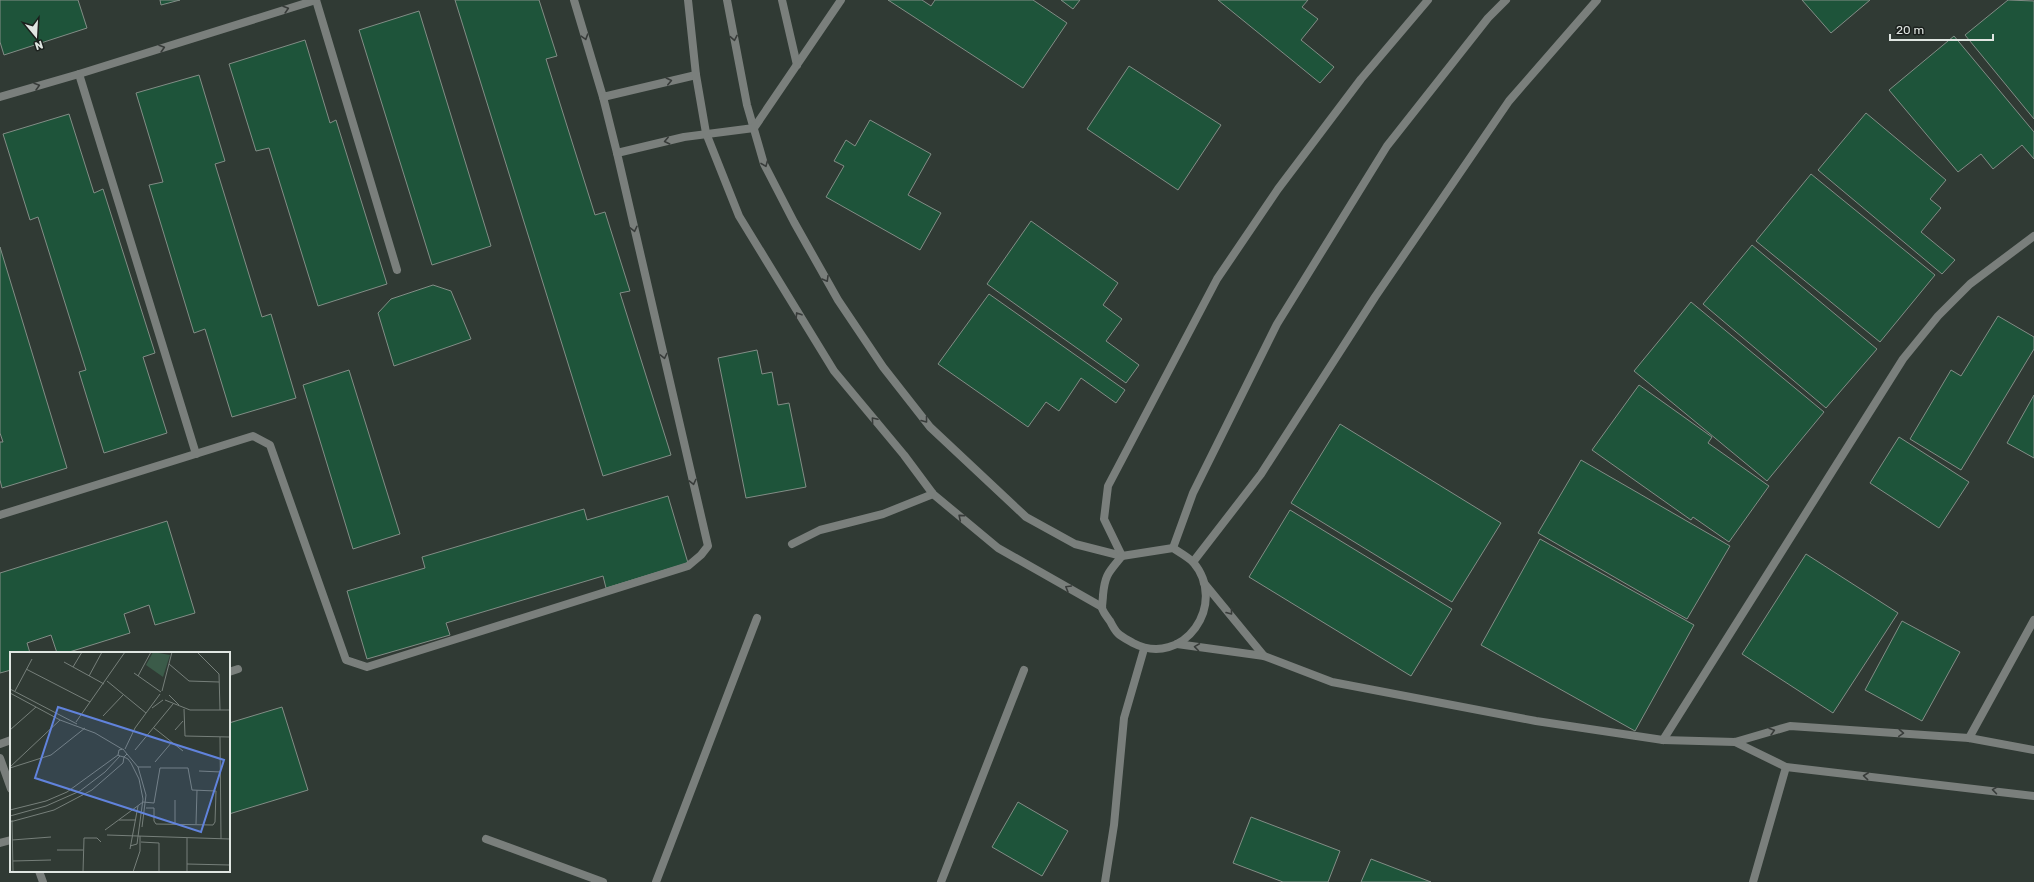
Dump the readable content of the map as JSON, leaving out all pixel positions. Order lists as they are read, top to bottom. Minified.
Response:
{"scale_bar":"20 m","north":"bottom"}
